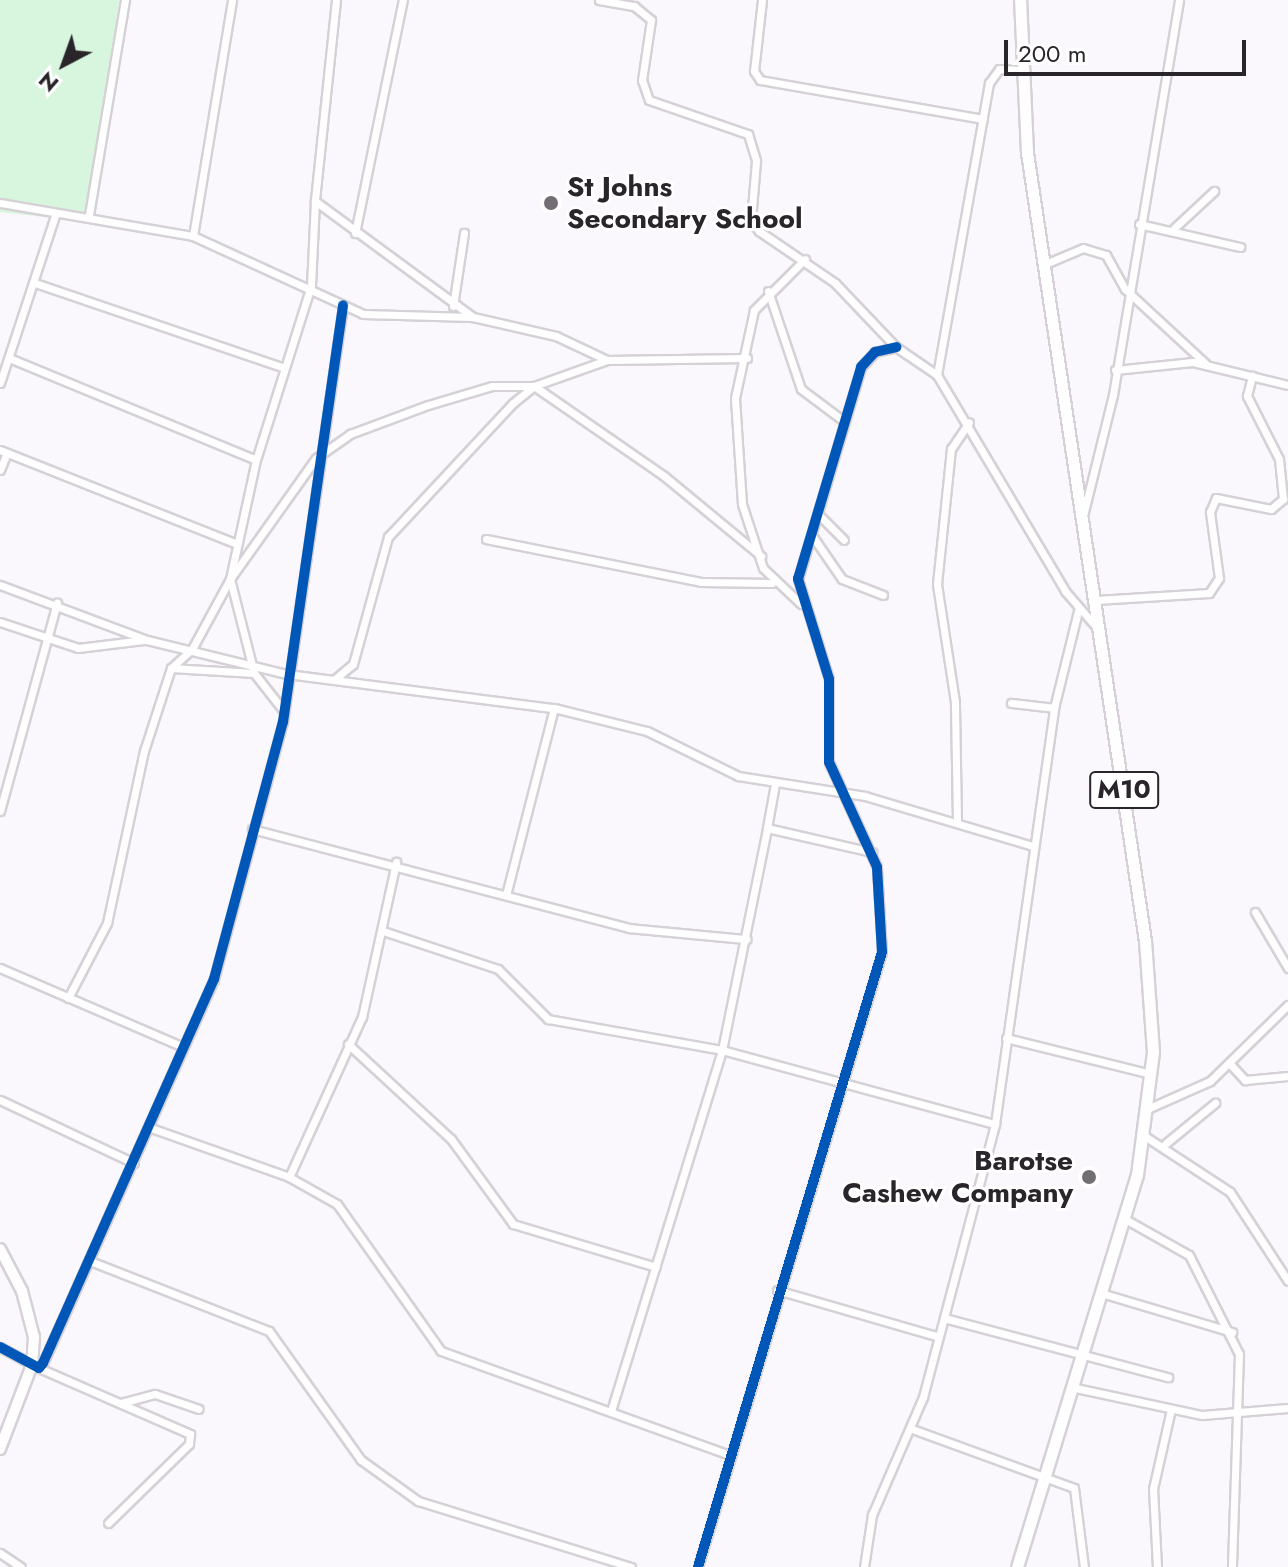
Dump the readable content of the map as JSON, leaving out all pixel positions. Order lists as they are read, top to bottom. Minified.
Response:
{"streets":{"main road":["M10"]},"places":["St Johns Secondary School","Barotse Cashew Company"],"scale_bar":"200 m","north":"bottom left"}
